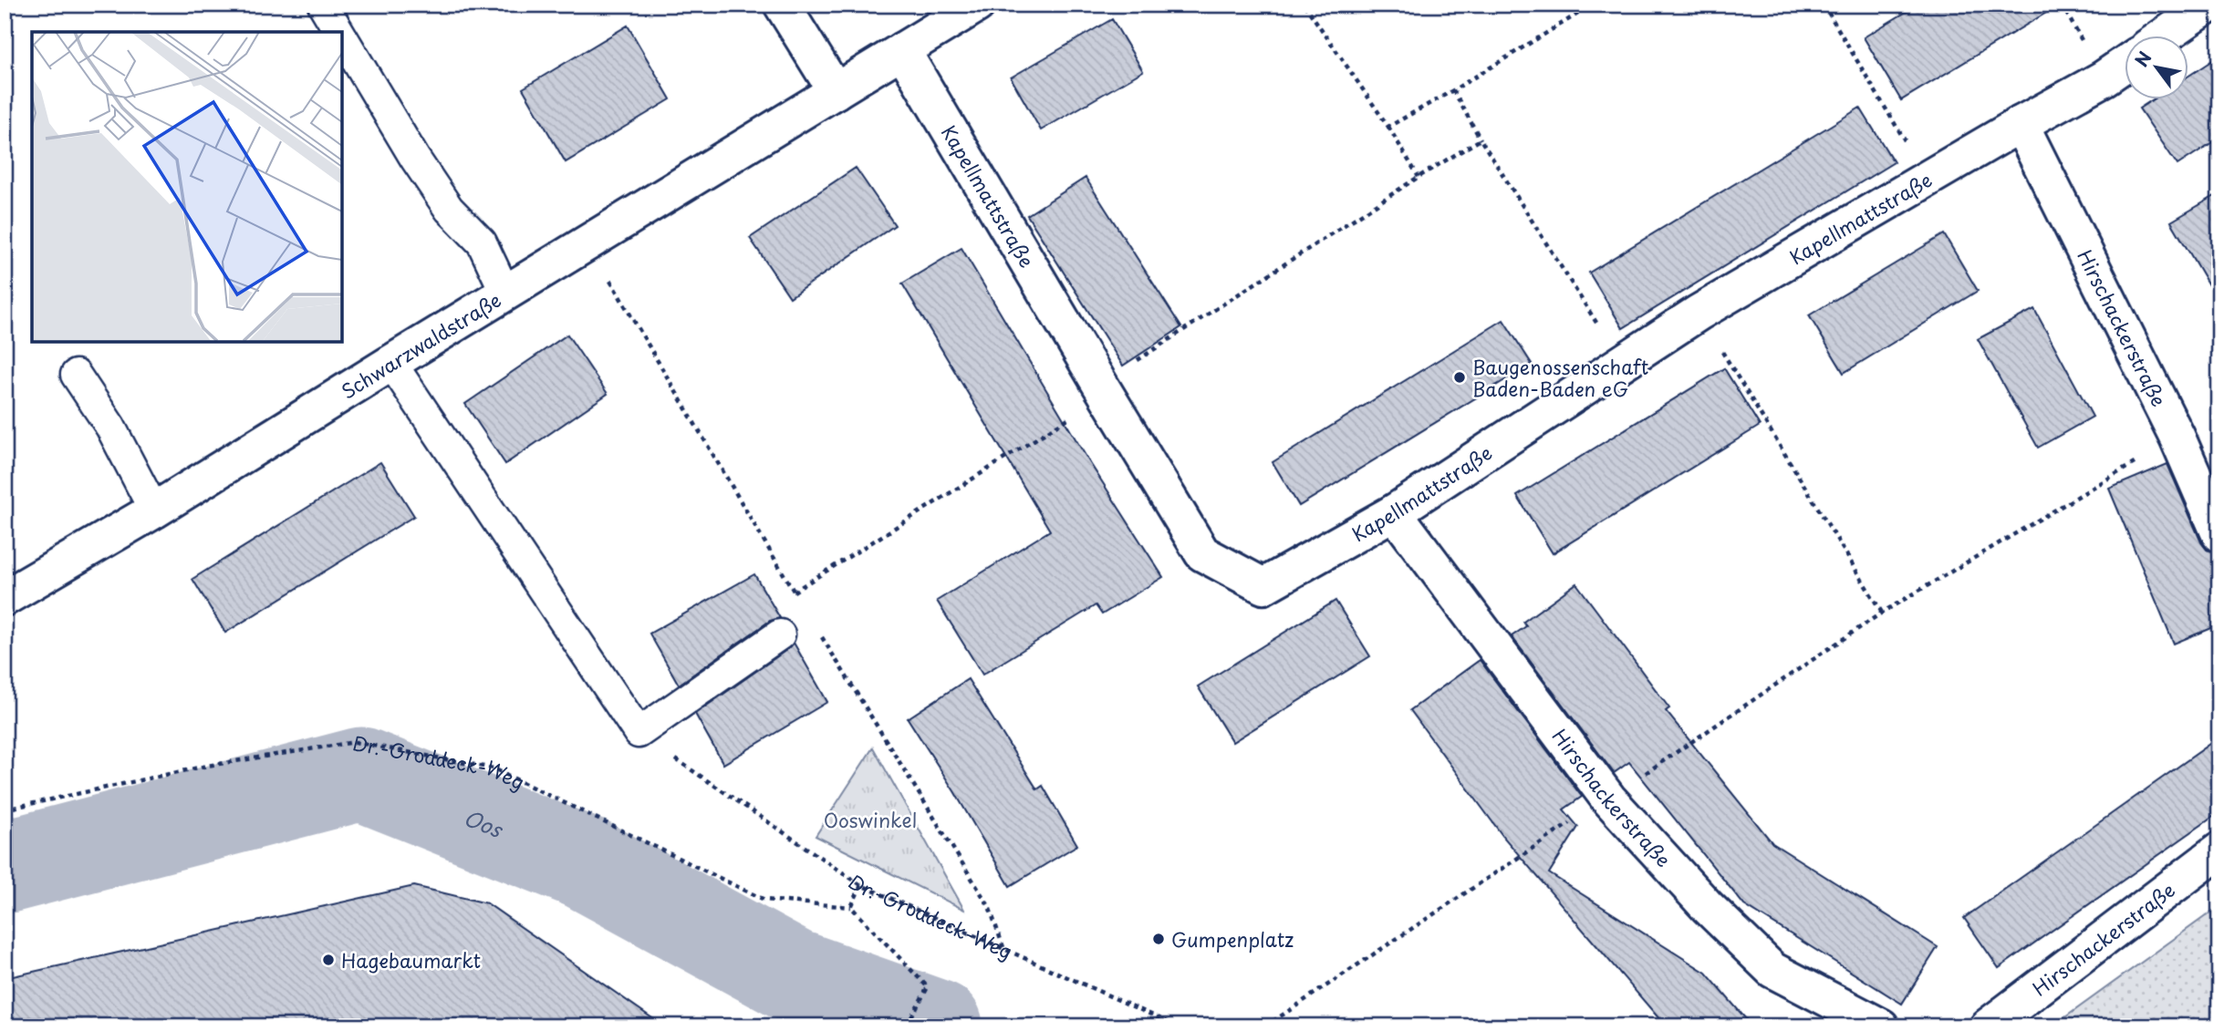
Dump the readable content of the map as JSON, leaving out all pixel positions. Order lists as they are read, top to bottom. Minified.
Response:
{"streets":{"street":["Kapellmattstraße","Hirschackerstraße","Schwarzwaldstraße"],"path":["Dr.-Groddeck-Weg"]},"crossings":[["Kapellmattstraße","Hirschackerstraße"],["Kapellmattstraße","Schwarzwaldstraße"]],"water":["Oos"],"parks":["Ooswinkel"],"places":["Baugenossenschaft Baden-Baden eG","Gumpenplatz","Hagebaumarkt"],"north":"top left"}
